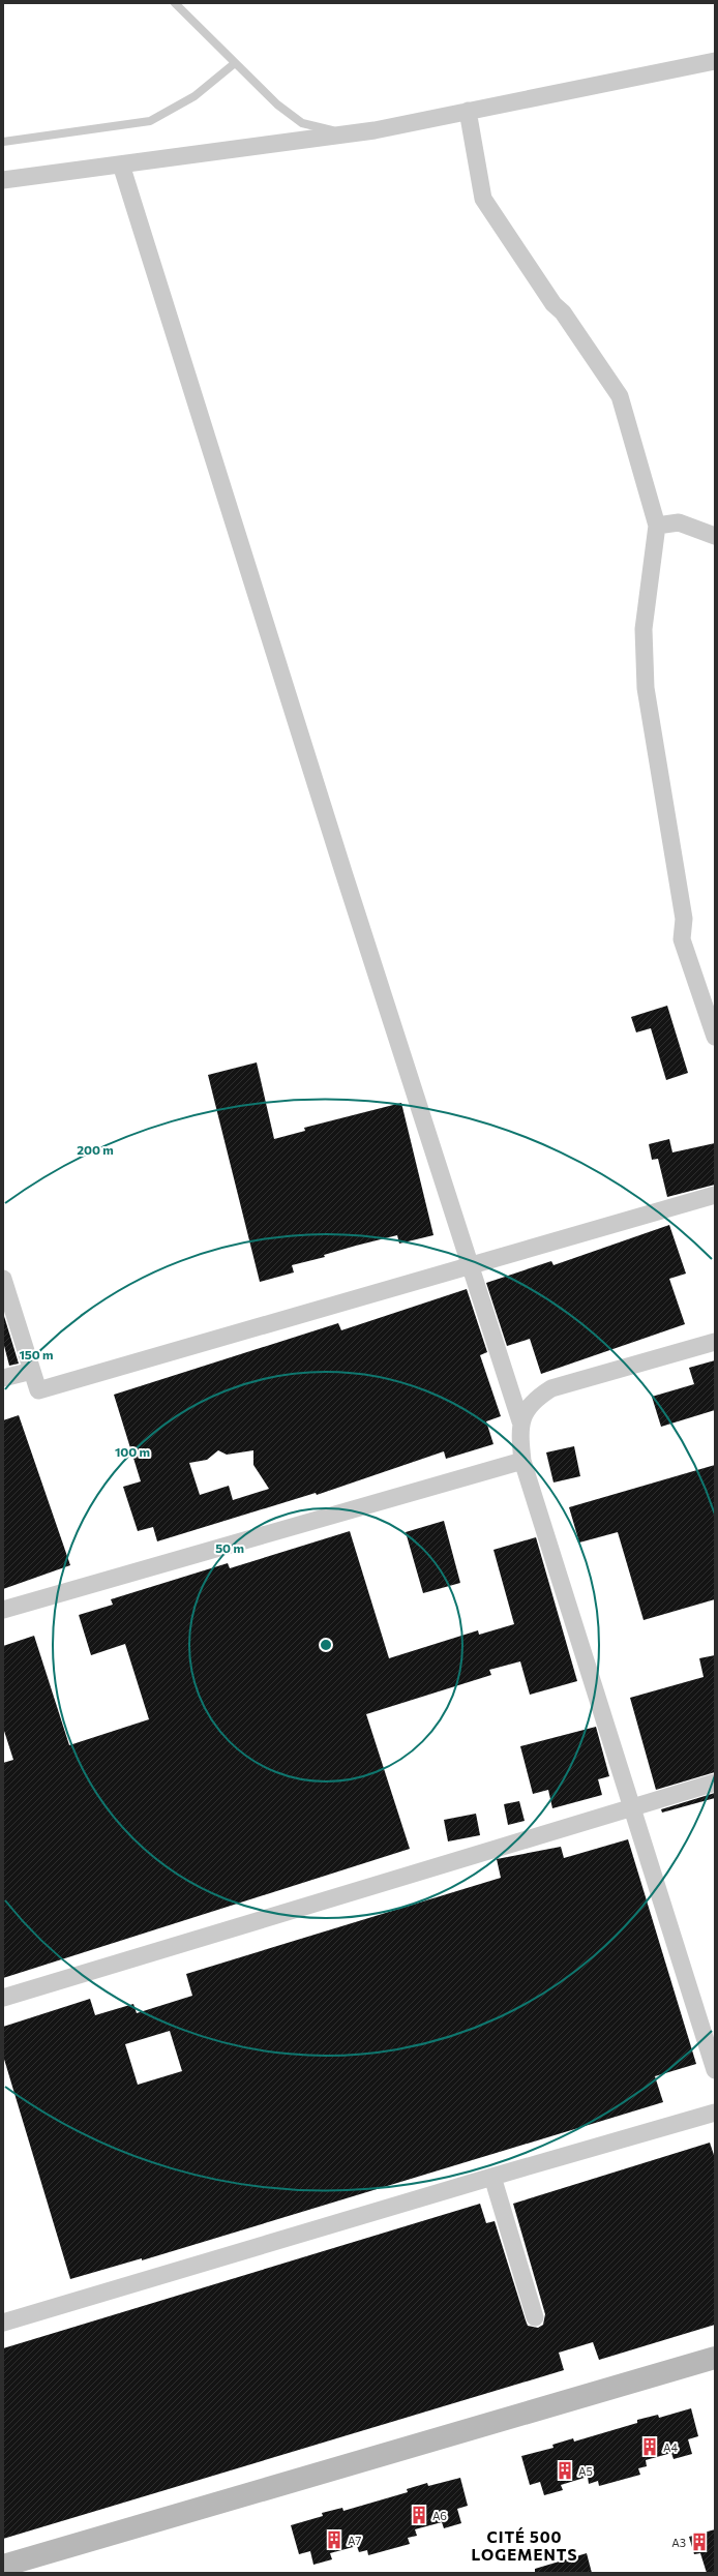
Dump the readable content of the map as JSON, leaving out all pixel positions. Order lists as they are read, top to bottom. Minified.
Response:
{"districts":["CITÉ 500 LOGEMENTS"],"places":{"building":["A4","A5","A6","A7","A3"]},"rings":["200 m","150 m","100 m","50 m"]}
